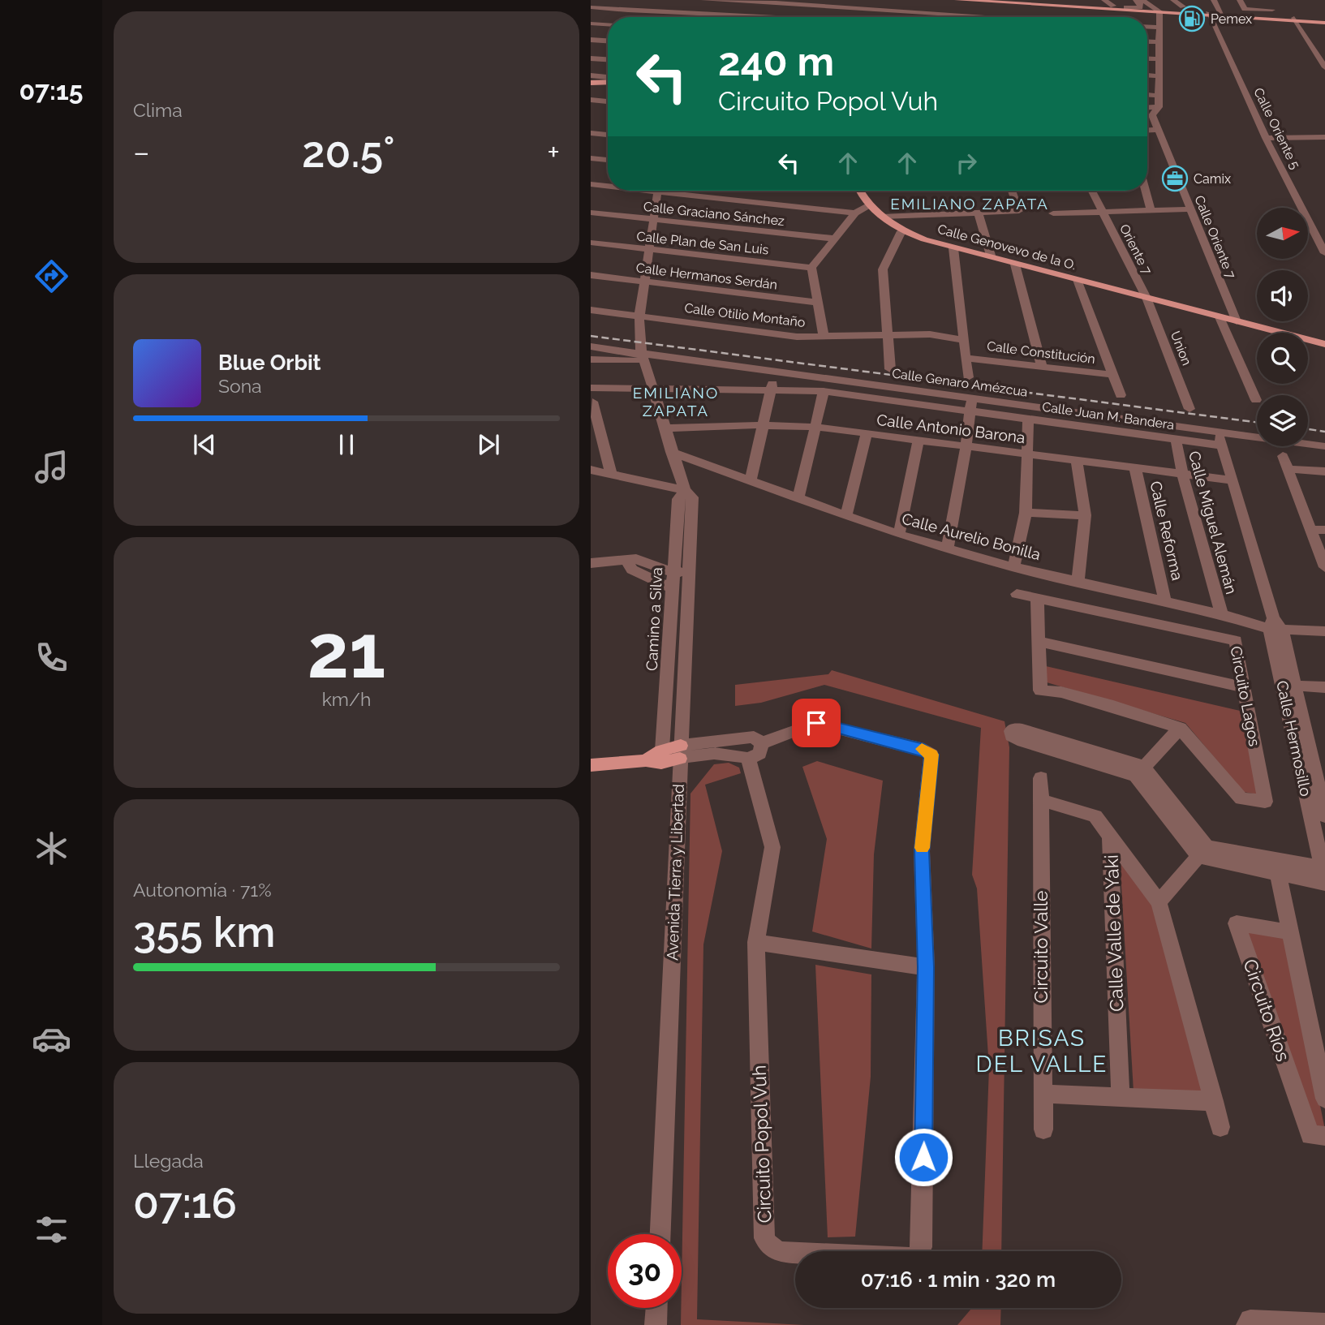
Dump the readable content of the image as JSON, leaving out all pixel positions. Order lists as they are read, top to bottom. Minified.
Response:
{"streets":{"main road":["Calle Genovevo de la O."],"street":["Calle Oriente 5","Calle Graciano Sánchez","Calle Oriente 7","Calle Plan de San Luis","Oriente 7","Calle Hermanos Serdán","Calle Otilio Montaño","Union","Calle Constitución","Calle Genaro Amézcua","Calle Juan M. Bandera","Calle Antonio Barona","Calle Miguel Alemán","Calle Reforma","Calle Aurelio Bonilla","Camino a Silva","Circuito Lagos","Calle Hermosillo","Avenida Tierra y Libertad","Calle Valle de Yaki","Circuito Valle","Circuito Ríos","Circuito Popol Vuh"]},"crossings":[["Calle Graciano Sánchez","Avenida Tierra y Libertad"],["Calle Oriente 7","Calle Genovevo de la O."],["Calle Plan de San Luis","Avenida Tierra y Libertad"],["Calle Genovevo de la O.","Oriente 7"],["Calle Genovevo de la O.","Union"],["Oriente 7","Union"],["Calle Hermanos Serdán","Avenida Tierra y Libertad"],["Calle Otilio Montaño","Avenida Tierra y Libertad"],["Calle Genaro Amézcua","Avenida Tierra y Libertad"],["Calle Juan M. Bandera","Calle Miguel Alemán"],["Calle Juan M. Bandera","Avenida Tierra y Libertad"],["Calle Antonio Barona","Calle Miguel Alemán"],["Calle Antonio Barona","Calle Reforma"],["Calle Antonio Barona","Avenida Tierra y Libertad"],["Calle Miguel Alemán","Calle Aurelio Bonilla"],["Calle Reforma","Calle Aurelio Bonilla"],["Calle Aurelio Bonilla","Calle Hermosillo"],["Calle Aurelio Bonilla","Avenida Tierra y Libertad"],["Camino a Silva","Avenida Tierra y Libertad"]],"districts":["EMILIANO ZAPATA","EMILIANO ZAPATA","BRISAS DEL VALLE"],"places":{"fuel station":["Pemex"],"office":["Camix"]},"north":"right","page":{"tabs":"07:15","tile":["Clima",["21","km/h"],["Autonomía · 71%","355 km"],["Llegada","07:16"]],"turn":["240 m","Circuito Popol Vuh"],"heat":["−","20.5°","+"],"song":["Blue Orbit","Sona"],"limit":"30","trip":"07:16 · 1 min · 320 m"}}
